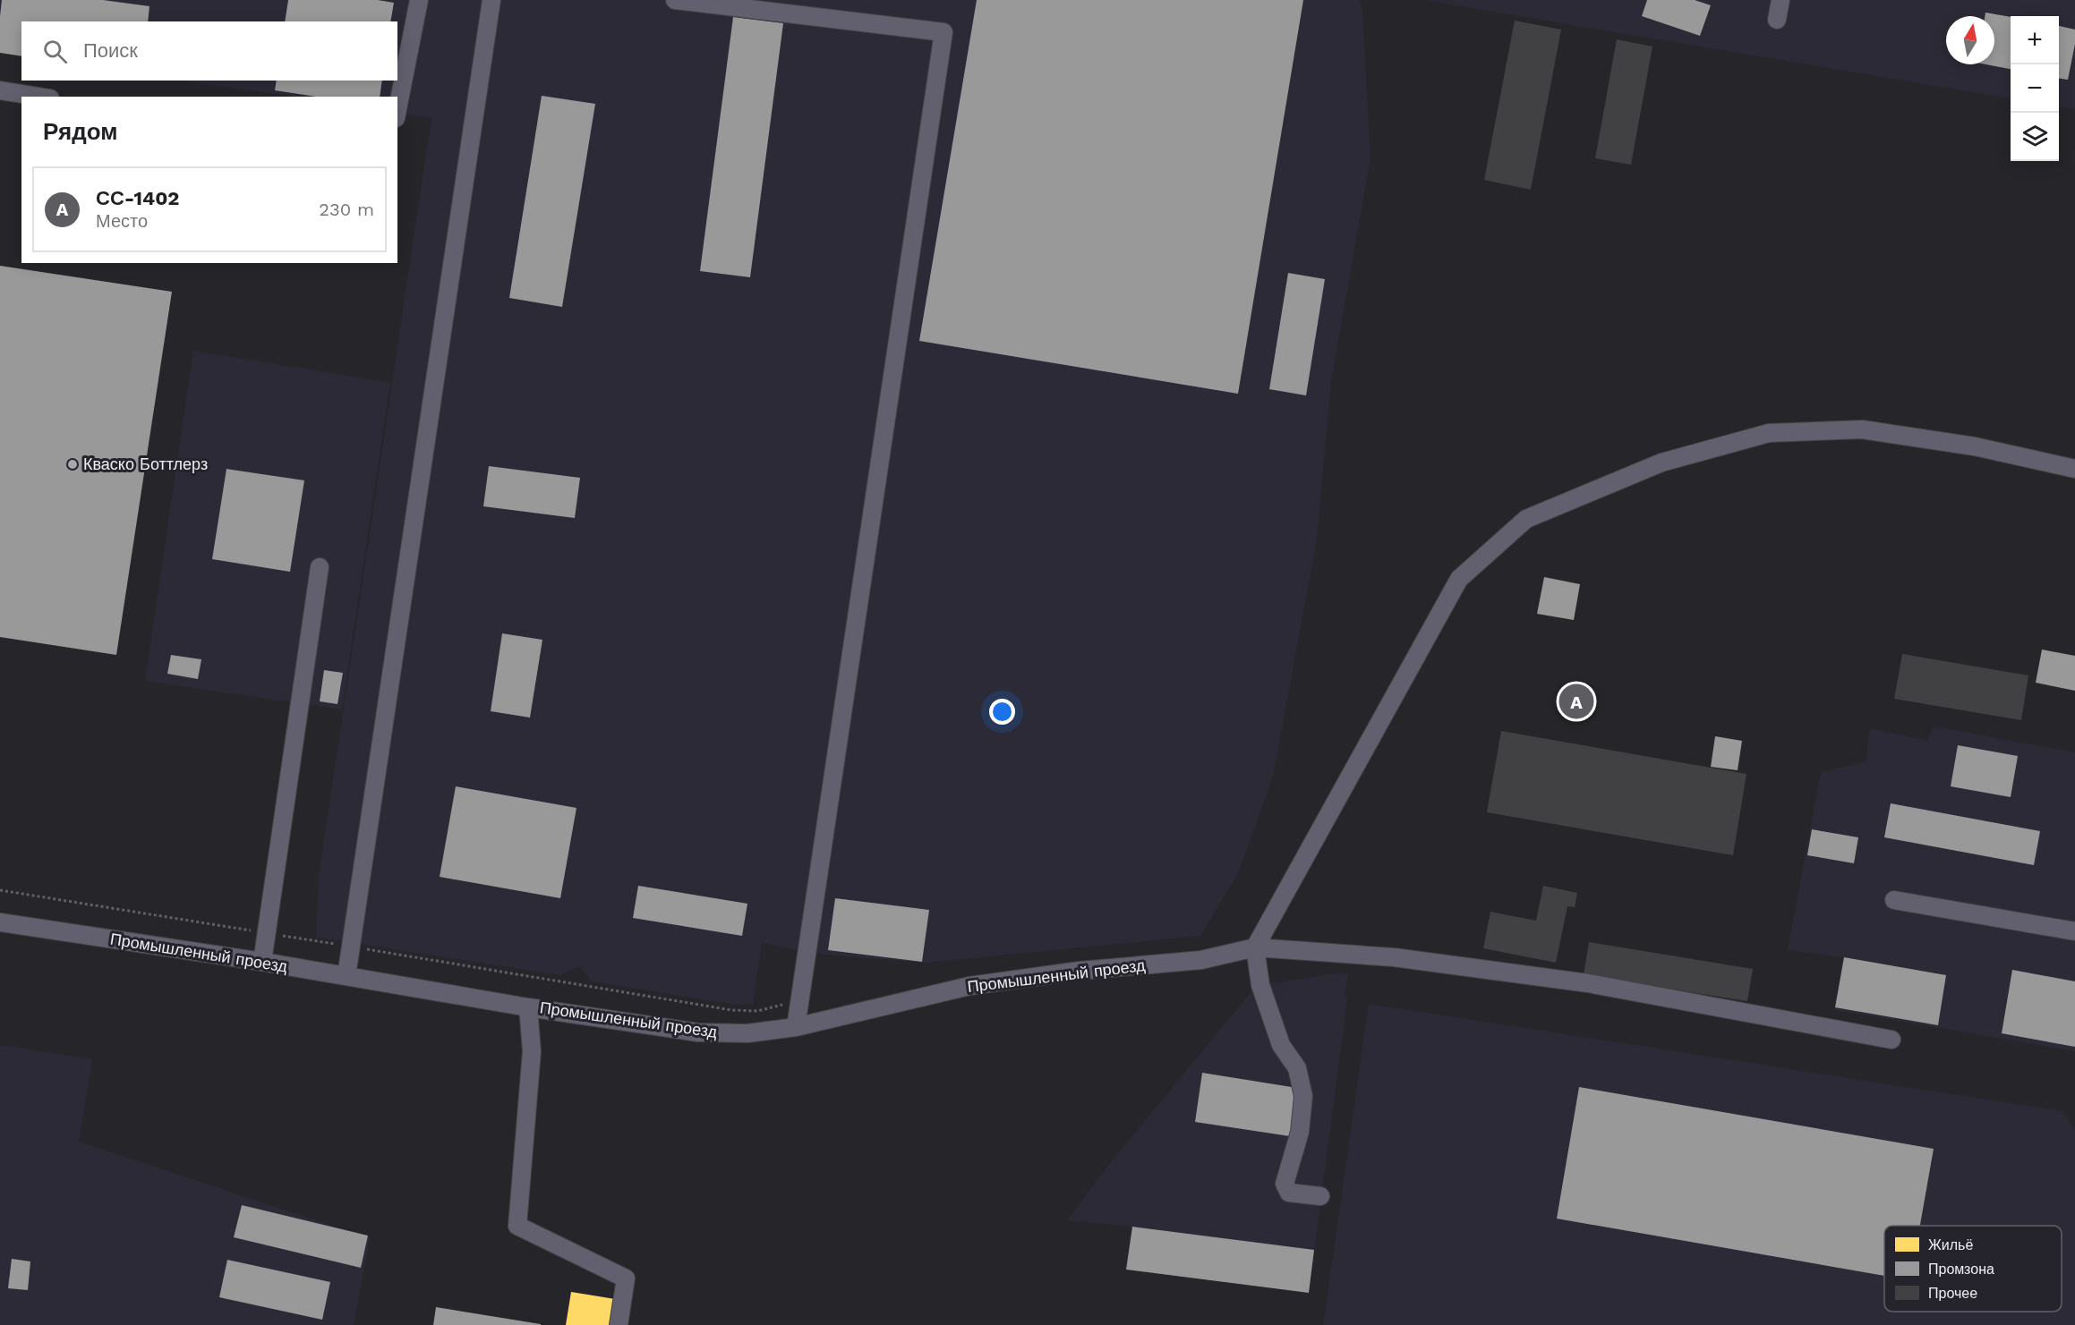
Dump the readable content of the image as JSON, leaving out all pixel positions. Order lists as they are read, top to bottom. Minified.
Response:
{"streets":{"street":["Промышленный проезд"]},"places":["Кваско Боттлерз"],"legend":["Жильё","Промзона","Прочее"],"north":"top","page":{"map_buttons":["+","−"],"search":"Поиск","heading":"Рядом","list":[{"mark":"A","name":"СС-1402","note":"Место","value":"230 m"}],"pins":"A"}}
